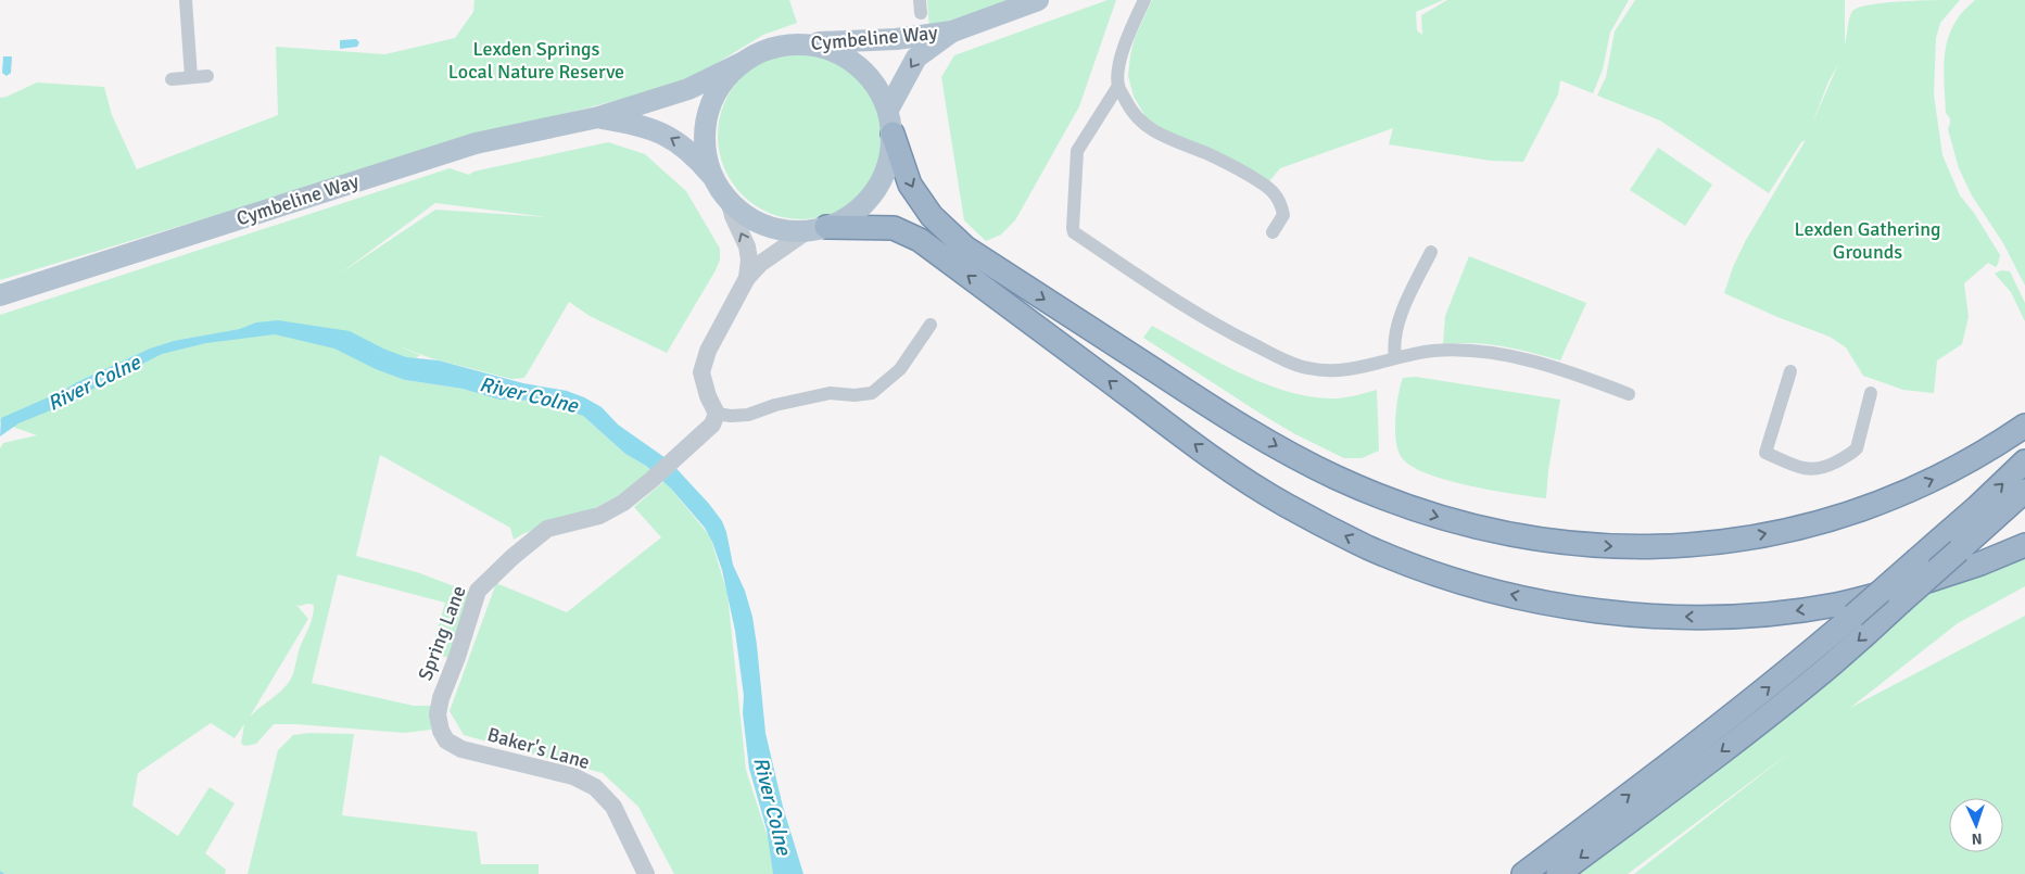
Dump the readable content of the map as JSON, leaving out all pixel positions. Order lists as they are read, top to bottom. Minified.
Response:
{"streets":{"main road":["Cymbeline Way"],"street":["Spring Lane","Baker's Lane"]},"crossings":[["Spring Lane","Baker's Lane"]],"water":["River Colne"],"parks":["Lexden Springs Local Nature Reserve","Lexden Gathering Grounds"],"north":"bottom"}
